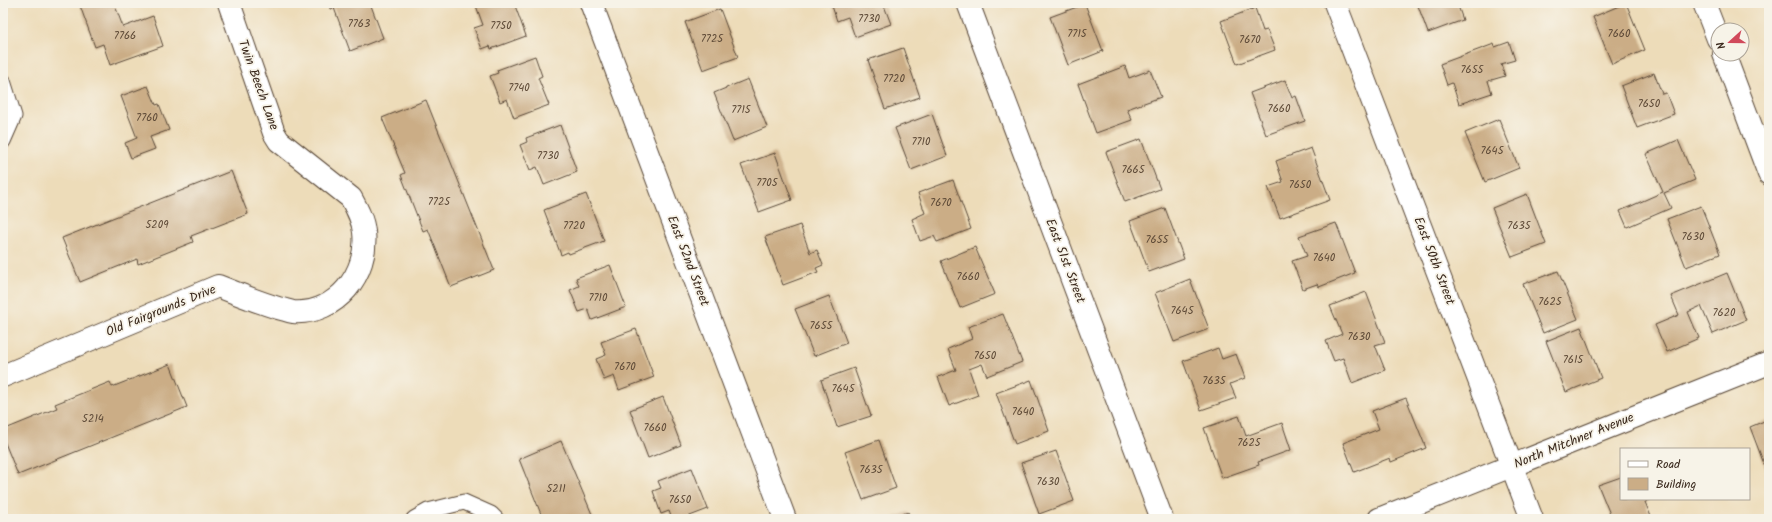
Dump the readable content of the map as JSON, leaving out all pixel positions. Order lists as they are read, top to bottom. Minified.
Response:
{"streets":{"street":["Twin Beech Lane","East 52nd Street","East 51st Street","East 50th Street","Old Fairgrounds Drive","North Mitchner Avenue"]},"crossings":[["Twin Beech Lane","Old Fairgrounds Drive"],["East 50th Street","North Mitchner Avenue"]],"house_numbers":["7730","7763","7750","7715","7660","7766","7725","7670","7655","7720","7740","7650","7660","7715","7760","7710","7645","7730","7665","7705","7650","7725","7670","5209","7720","7635","7630","7655","7640","7660","7710","7625","7645","7620","7655","7630","7650","7615","7670","7635","7645","7640","5214","7660","7625","7635","7630","5211","7650"],"legend":["Road","Building"],"north":"left"}
